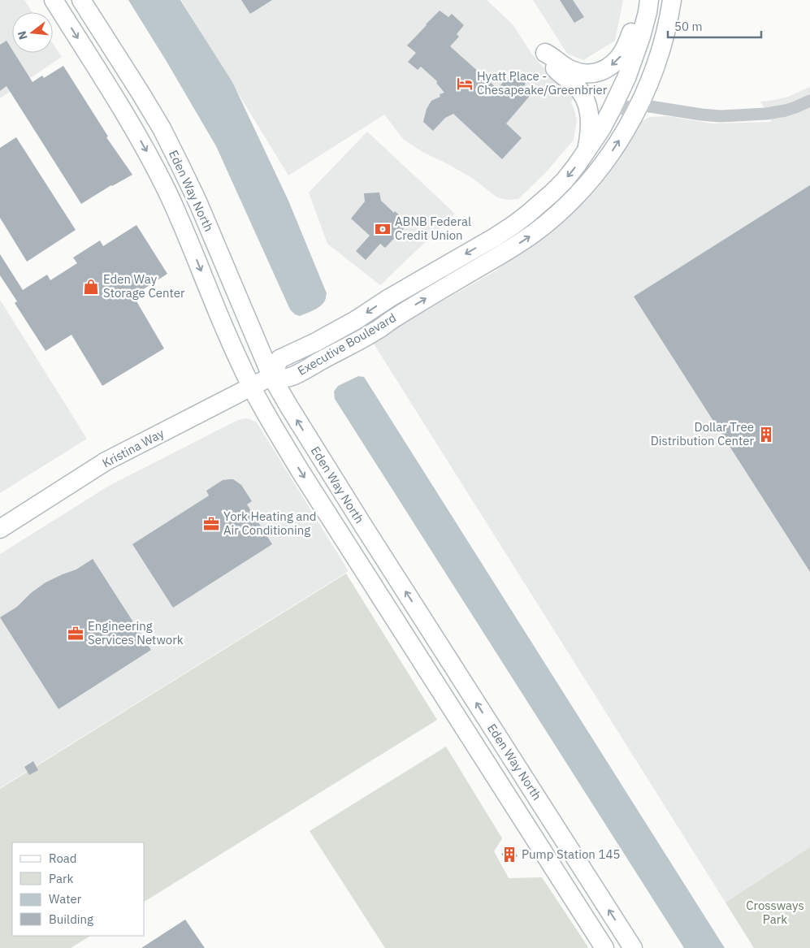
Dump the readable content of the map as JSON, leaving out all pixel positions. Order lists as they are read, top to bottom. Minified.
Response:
{"streets":{"street":["Eden Way North","Executive Boulevard","Kristina Way"]},"crossings":[["Eden Way North","Executive Boulevard"],["Eden Way North","Kristina Way"],["Executive Boulevard","Kristina Way"]],"parks":["Crossways Park"],"places":{"hotel":["Hyatt Place - Chesapeake/Greenbrier"],"bank":["ABNB Federal Credit Union"],"shop":["Eden Way Storage Center"],"building":["Dollar Tree Distribution Center","Pump Station 145"],"office":["York Heating and Air Conditioning","Engineering Services Network"]},"legend":["Road","Park","Water","Building"],"scale_bar":"50 m","north":"left"}
